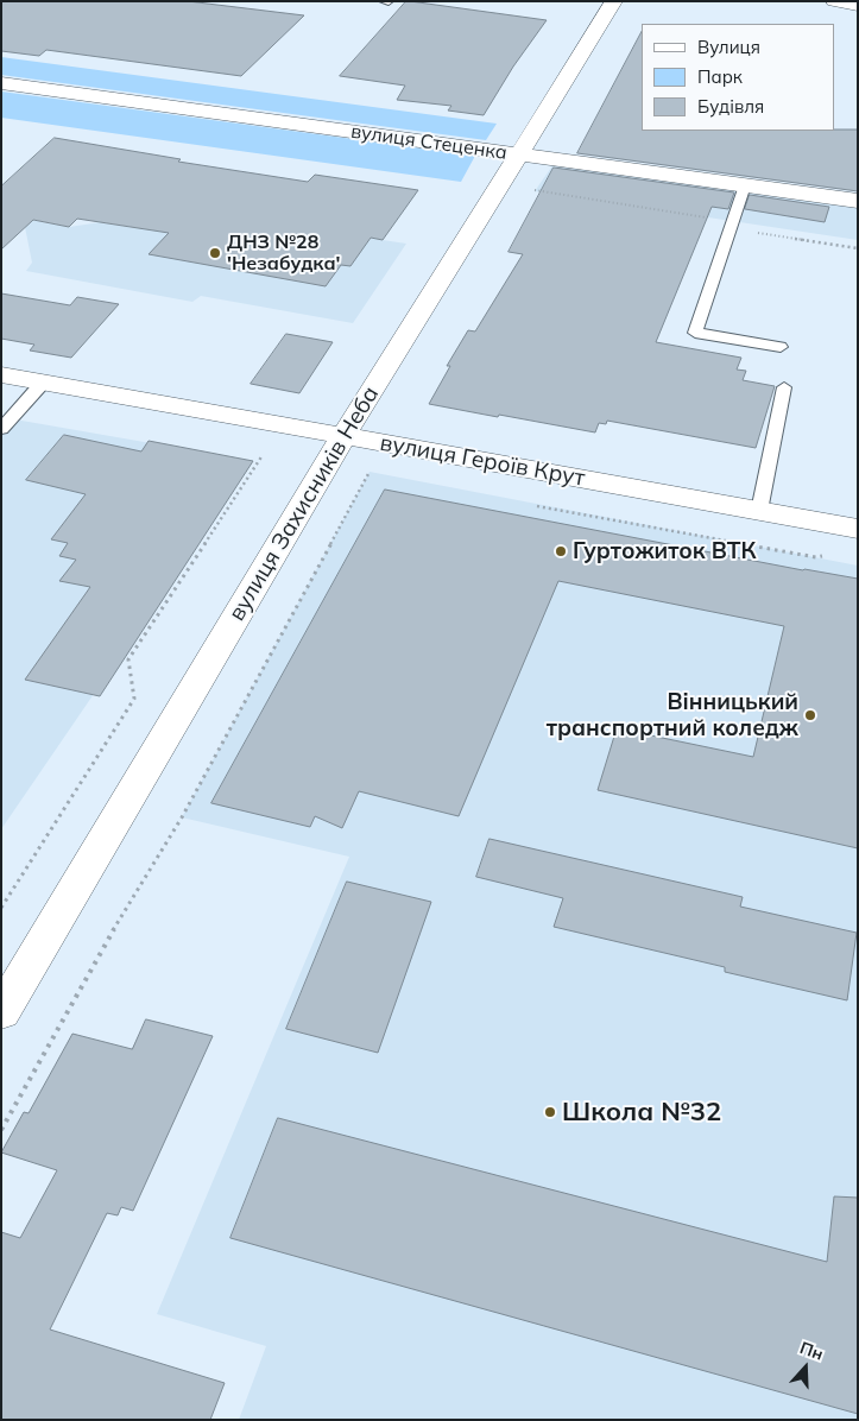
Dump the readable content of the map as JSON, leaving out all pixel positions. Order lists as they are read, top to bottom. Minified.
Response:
{"streets":{"street":["вулиця Стеценка","вулиця Героїв Крут","вулиця Захисників Неба"]},"crossings":[["вулиця Стеценка","вулиця Захисників Неба"],["вулиця Героїв Крут","вулиця Захисників Неба"]],"places":["ДНЗ №28 'Незабудка'","Гуртожиток ВТК","Вінницький транспортний коледж","Школа №32"],"legend":["Вулиця","Парк","Будівля"],"north":"top"}
